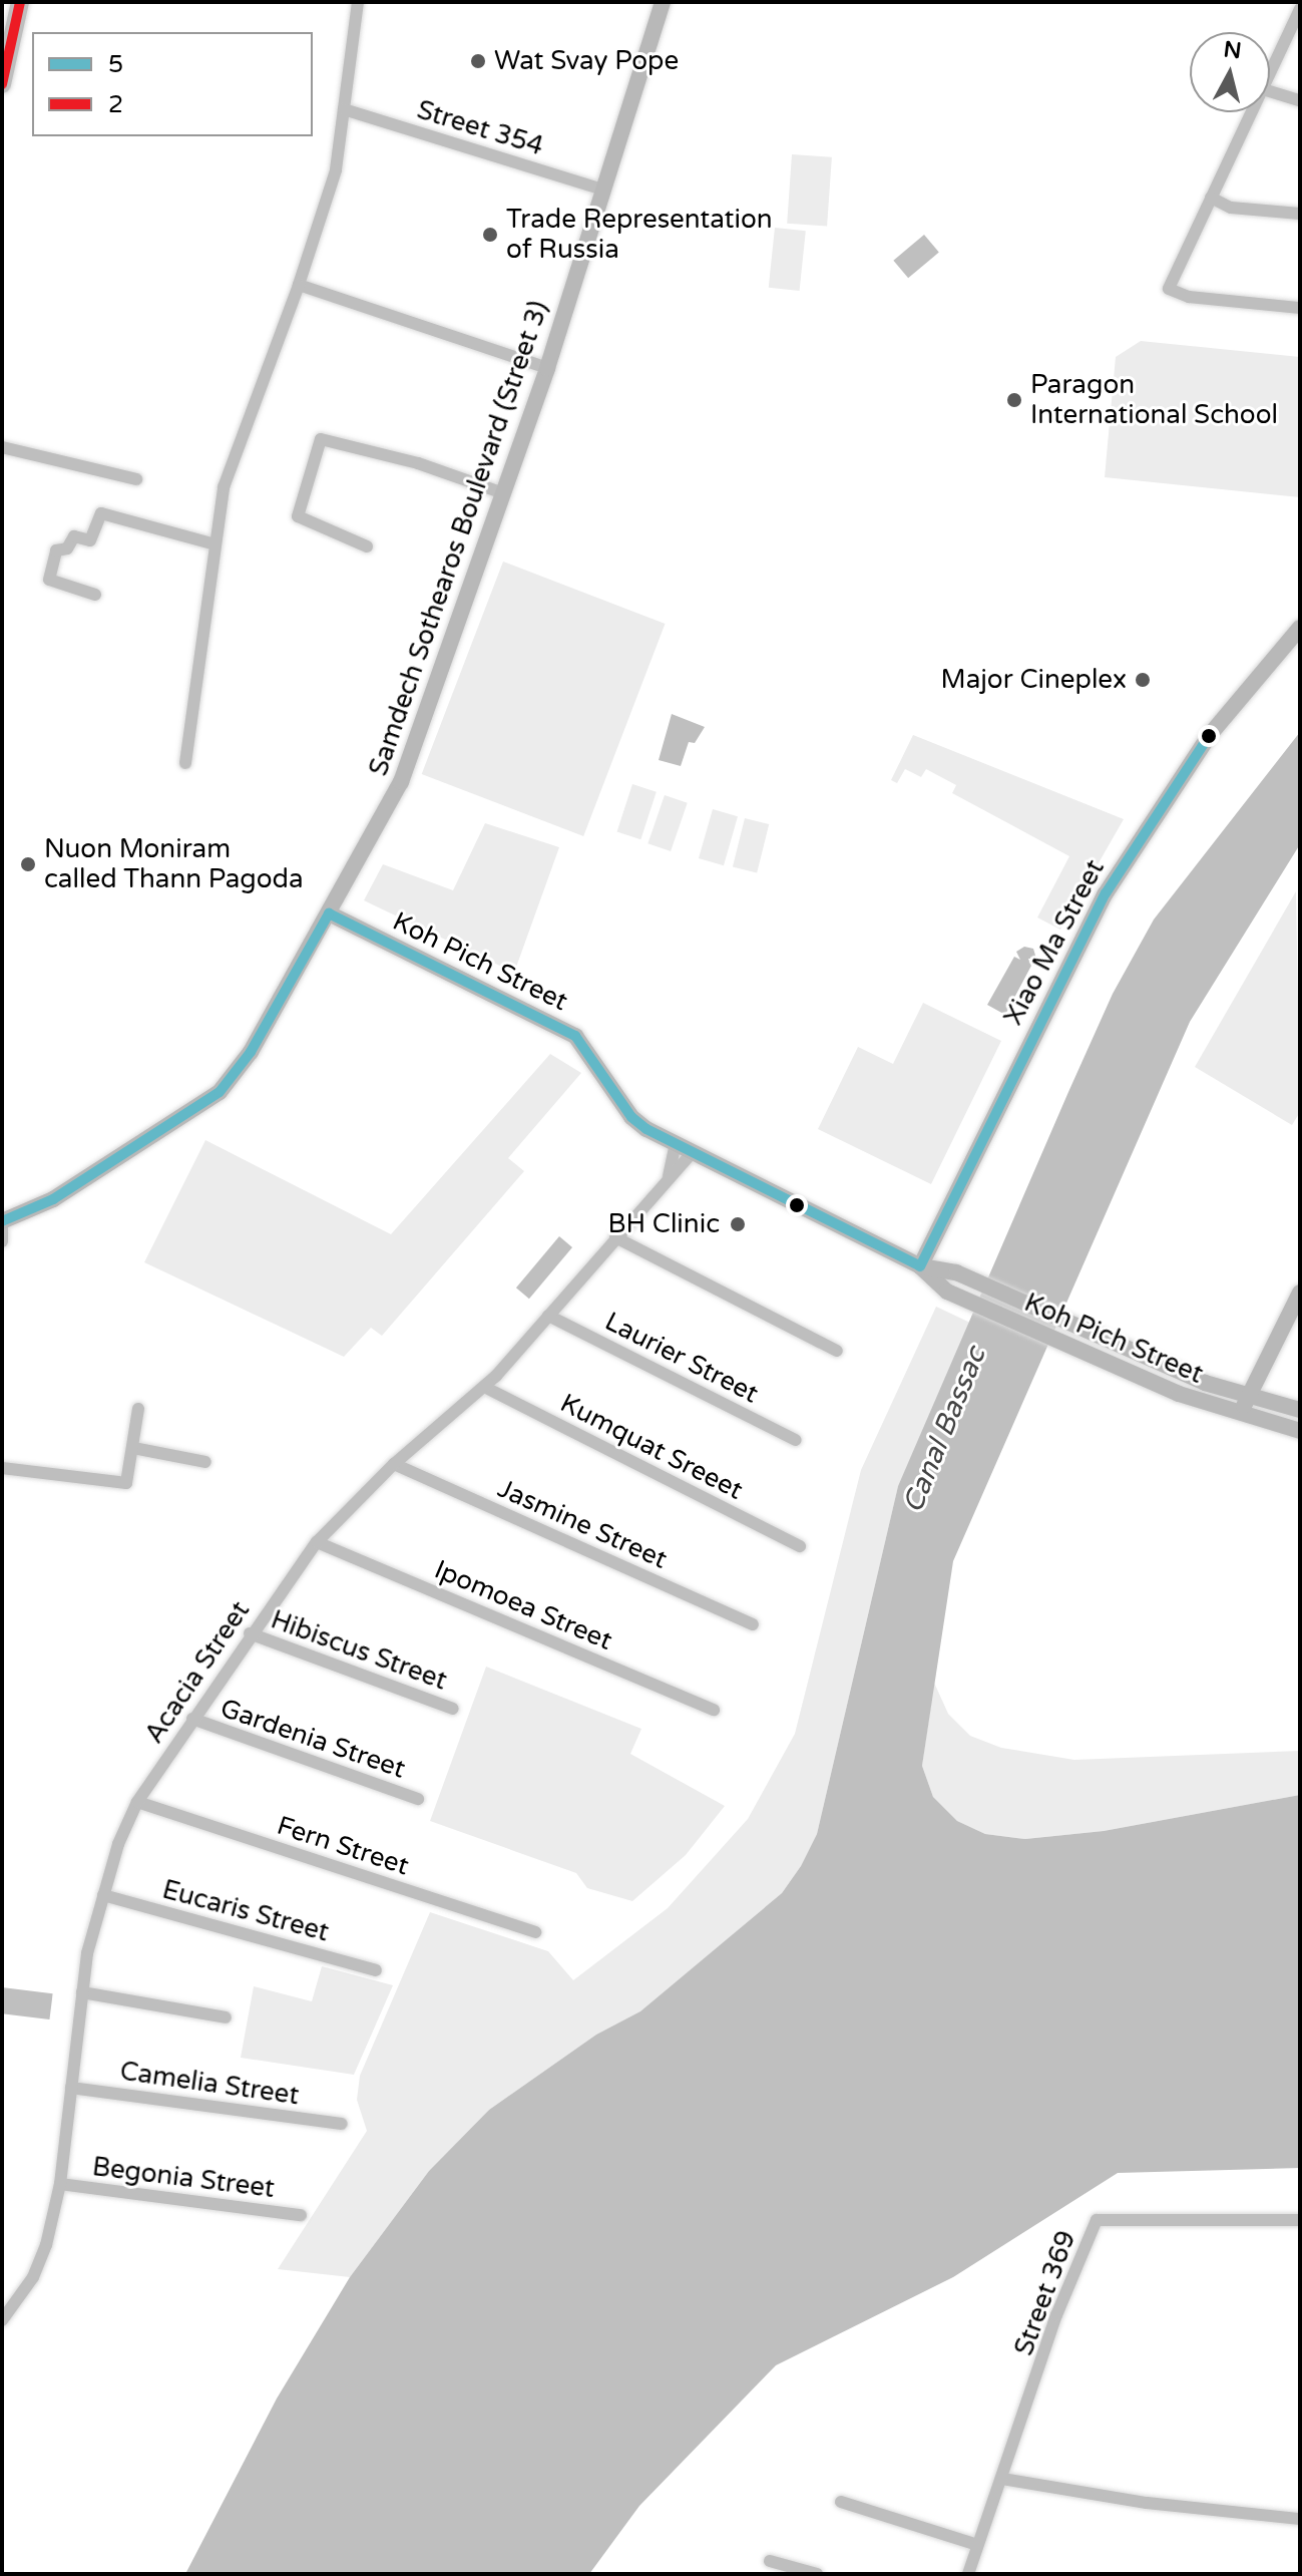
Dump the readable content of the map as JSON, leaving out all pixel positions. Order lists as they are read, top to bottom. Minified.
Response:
{"streets":{"main road":["Samdech Sothearos Boulevard (Street 3)","Xiao Ma Street","Koh Pich Street"],"street":["Street 354","Laurier Street","Kumquat Sreeet","Jasmine Street","Ipomoea Street","Hibiscus Street","Acacia Street","Gardenia Street","Fern Street","Eucaris Street","Camelia Street","Begonia Street","Street 369"]},"crossings":[["Street 354","Samdech Sothearos Boulevard (Street 3)"],["Samdech Sothearos Boulevard (Street 3)","Koh Pich Street"],["Xiao Ma Street","Koh Pich Street"],["Koh Pich Street","Acacia Street"],["Laurier Street","Acacia Street"],["Kumquat Sreeet","Acacia Street"],["Jasmine Street","Acacia Street"],["Ipomoea Street","Acacia Street"],["Hibiscus Street","Acacia Street"],["Acacia Street","Gardenia Street"],["Acacia Street","Fern Street"],["Acacia Street","Eucaris Street"],["Acacia Street","Camelia Street"],["Acacia Street","Begonia Street"]],"water":["Canal Bassac"],"places":["Wat Svay Pope","Trade Representation of Russia","Paragon International School","Major Cineplex","Nuon Moniram called Thann Pagoda","BH Clinic"],"lines":["transit line 2","transit line 5"],"legend":["5","2"],"north":"top"}
